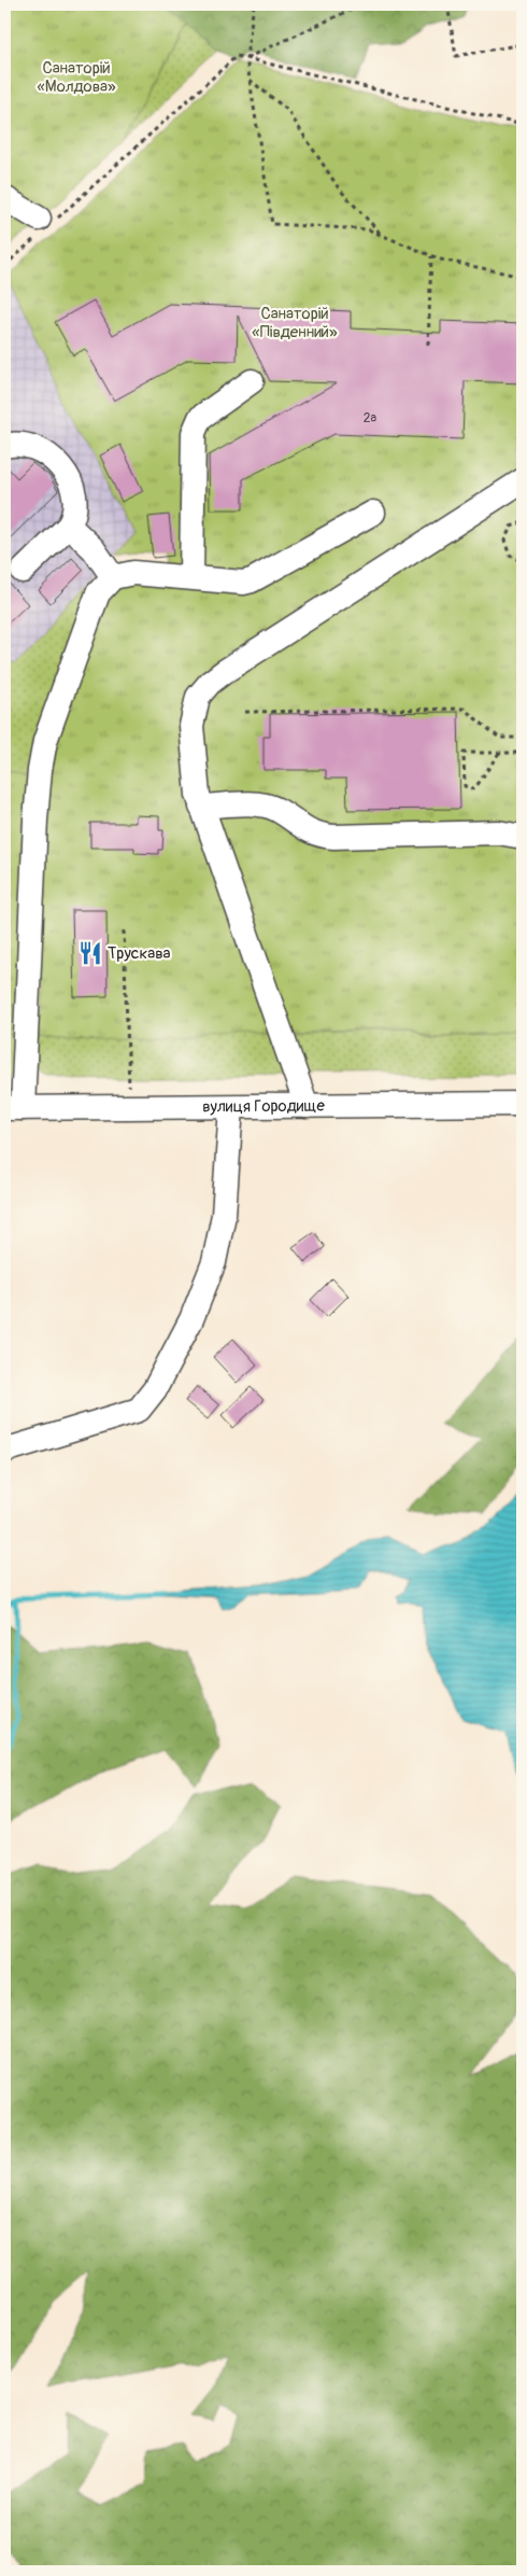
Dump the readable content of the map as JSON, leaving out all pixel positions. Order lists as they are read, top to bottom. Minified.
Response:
{"streets":{"street":["вулиця Городище"]},"parks":["Санаторій «Молдова»","Санаторій «Південний»"],"places":{"restaurant":["Трускава"]},"house_numbers":["2а"]}
